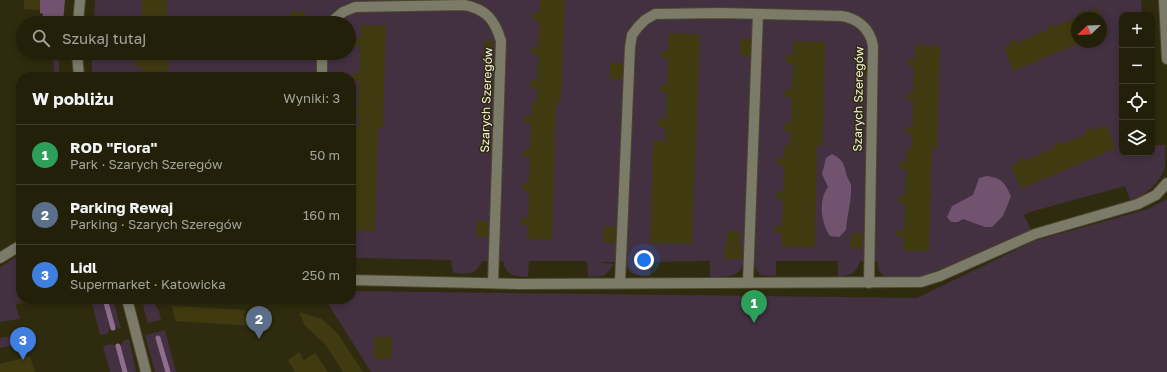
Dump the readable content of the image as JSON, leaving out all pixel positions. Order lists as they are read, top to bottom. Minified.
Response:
{"streets":{"street":["Szarych Szeregów"]},"north":"bottom left","page":{"map_buttons":["+","−"],"search":"Szukaj tutaj","heading":["W pobliżu","Wyniki: 3"],"list":[{"mark":"1","name":"ROD \"Flora\"","note":"Park · Szarych Szeregów","value":"50 m"},{"mark":"2","name":"Parking Rewaj","note":"Parking · Szarych Szeregów","value":"160 m"},{"mark":"3","name":"Lidl","note":"Supermarket · Katowicka","value":"250 m"}],"pins":["1","2","3"]}}
